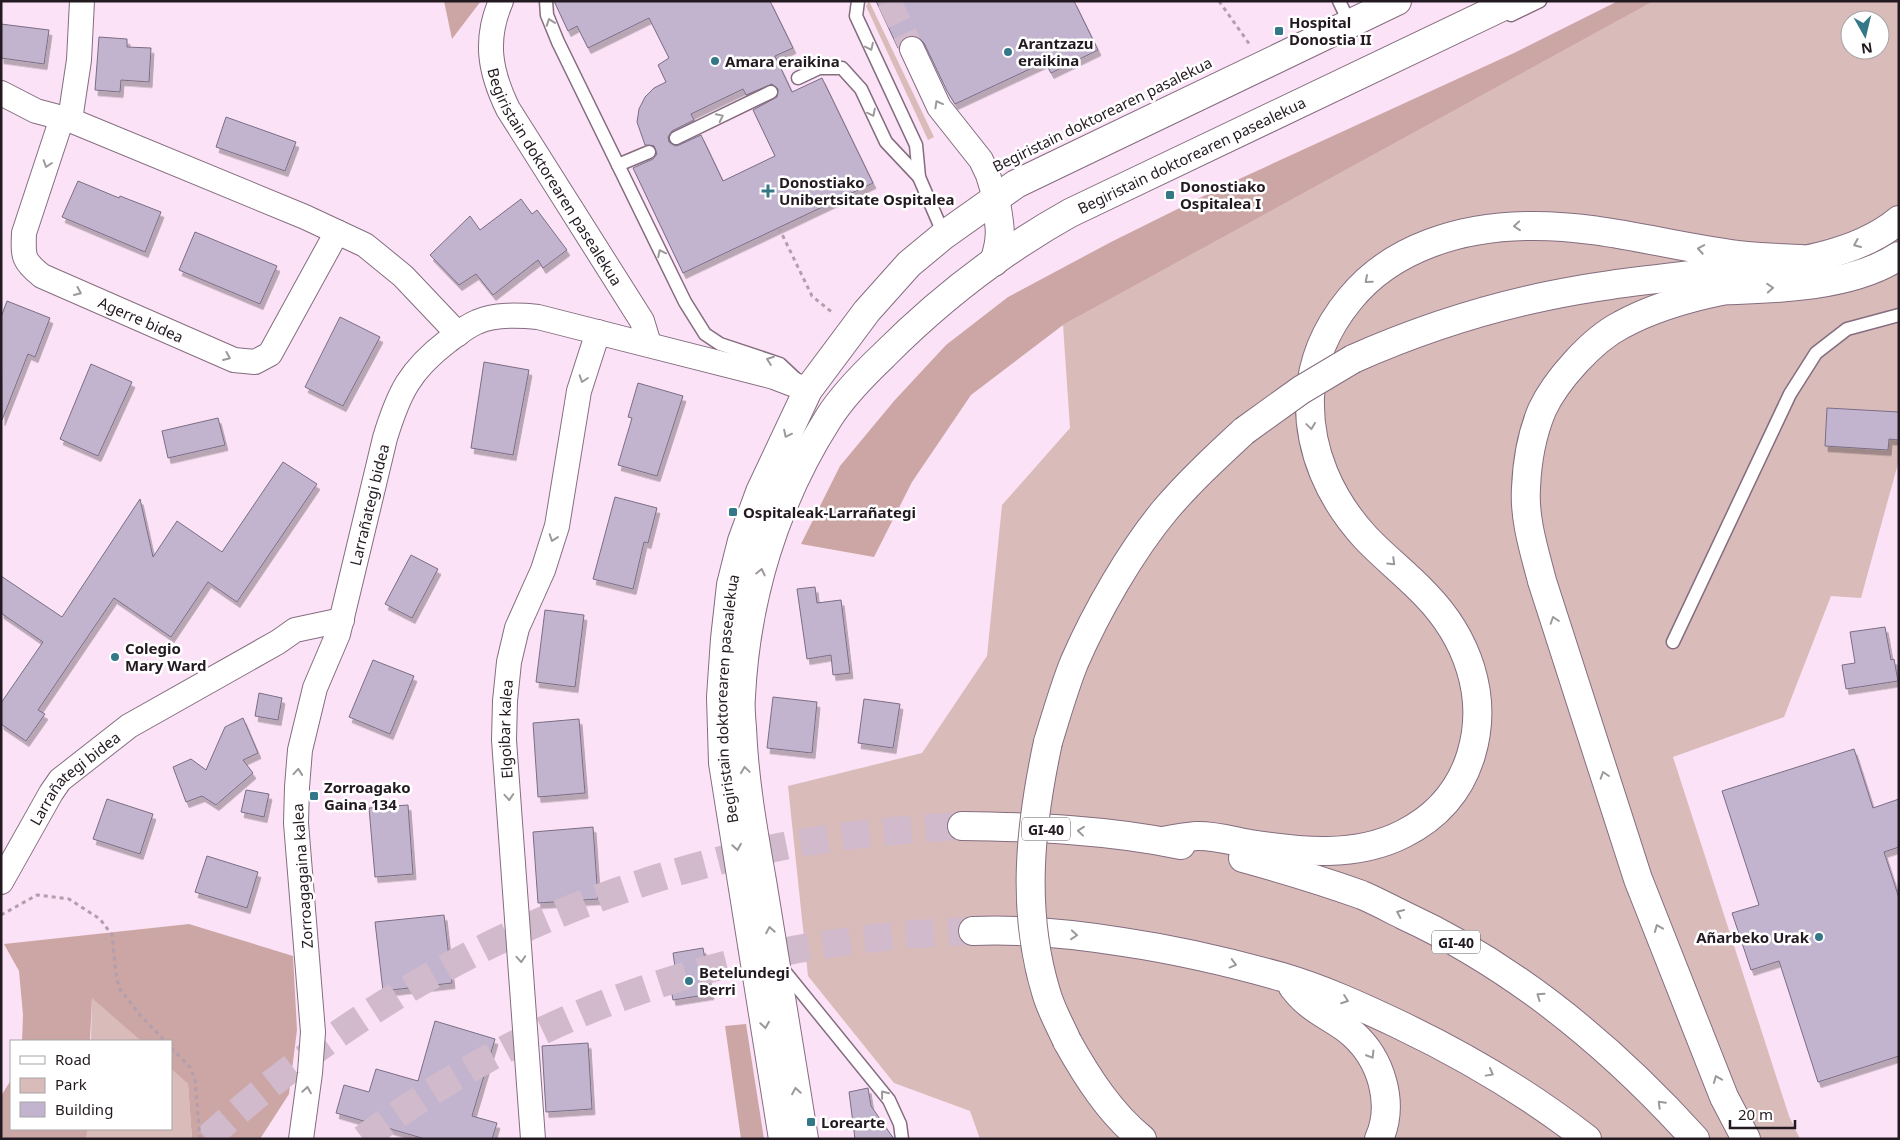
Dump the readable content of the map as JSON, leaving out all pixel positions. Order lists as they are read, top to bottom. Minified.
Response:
{"streets":{"main road":["Begiristain doktorearen pasealekua","GI-40"],"street":["Agerre bidea","Larrañategi bidea","Elgoibar kalea","Zorroagagaina kalea"],"lane":["Begiristain doktorearen pasalekua"]},"crossings":[["Begiristain doktorearen pasalekua","Begiristain doktorearen pasealekua"],["Begiristain doktorearen pasealekua","Larrañategi bidea"],["Larrañategi bidea","Elgoibar kalea"],["Larrañategi bidea","Zorroagagaina kalea"]],"one_way":["Elgoibar kalea","Zorroagagaina kalea"],"places":{"transit":["Hospital Donostia II","Donostiako Ospitalea I","Ospitaleak-Larrañategi","Zorroagako Gaina 134","Lorearte"],"other":["Arantzazu eraikina","Amara eraikina","Colegio Mary Ward","Añarbeko Urak","Betelundegi Berri"],"health":["Donostiako Unibertsitate Ospitalea"]},"legend":["Road","Park","Building"],"scale_bar":"20 m","north":"bottom"}
